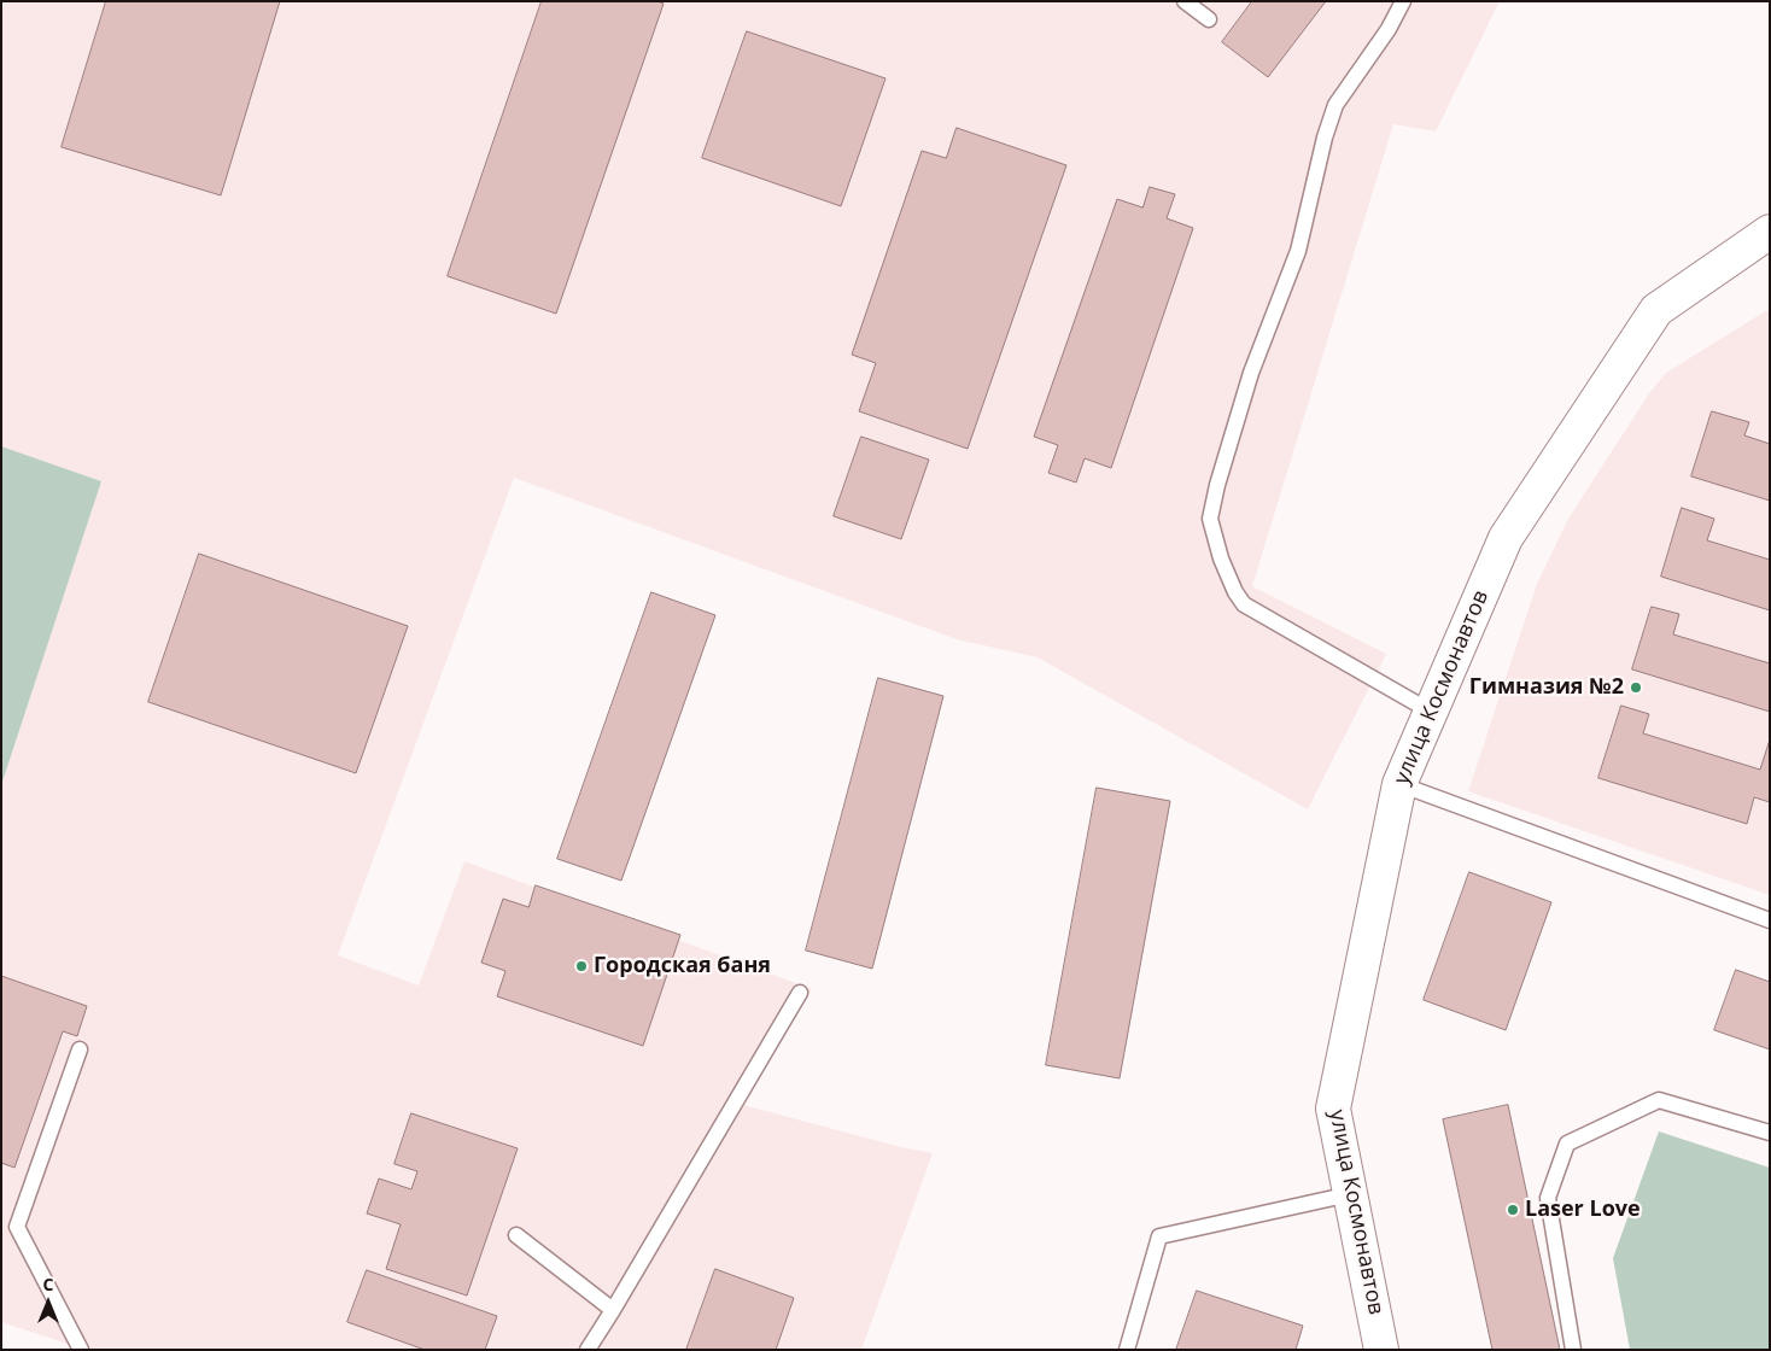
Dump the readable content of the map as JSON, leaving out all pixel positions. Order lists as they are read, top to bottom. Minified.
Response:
{"streets":{"street":["улица Космонавтов"]},"places":["Гимназия №2","Городская баня","Laser Love"],"north":"top"}
